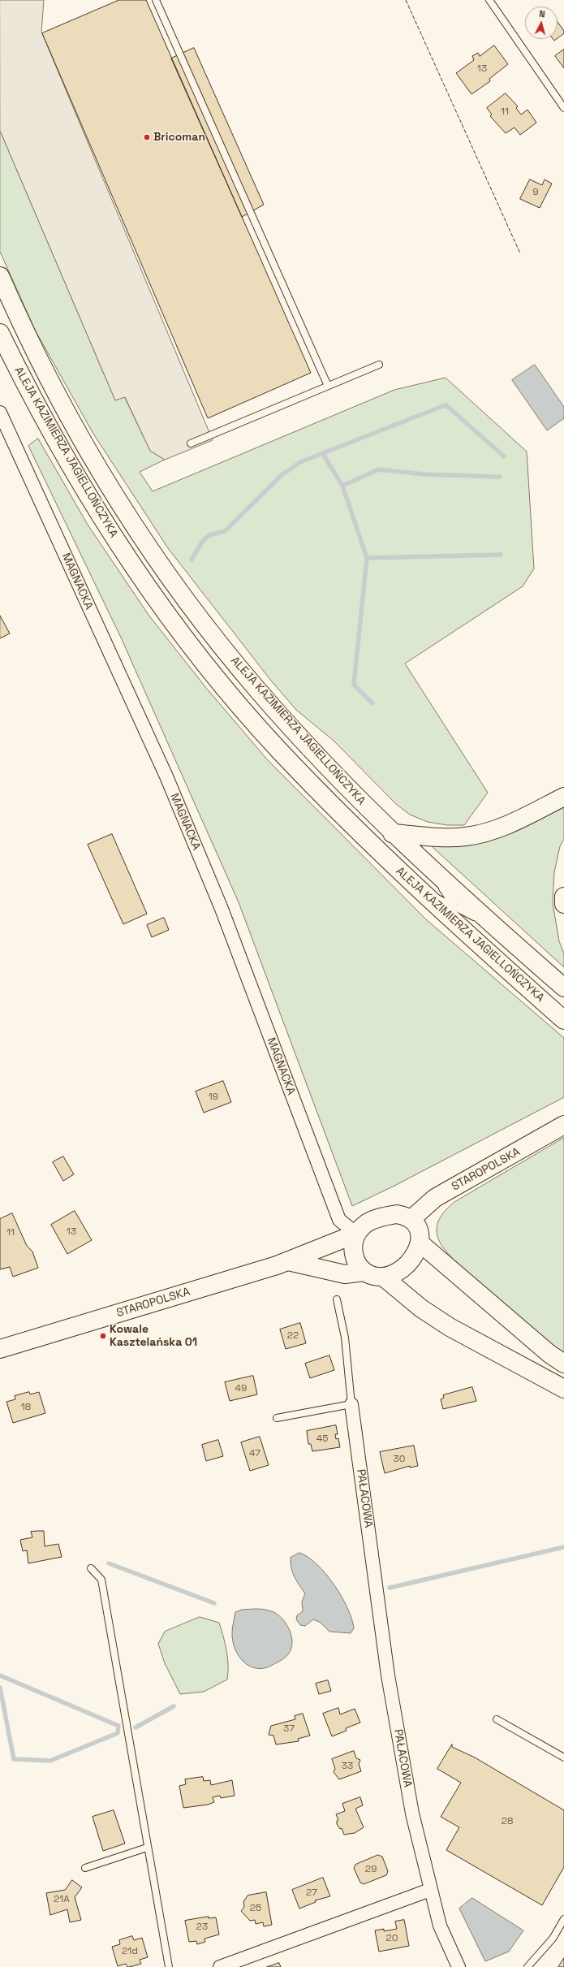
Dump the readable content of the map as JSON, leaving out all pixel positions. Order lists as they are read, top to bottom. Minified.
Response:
{"streets":{"main road":["ALEJA KAZIMIERZA JAGIELLOŃCZYKA","STAROPOLSKA"],"street":["MAGNACKA","PAŁACOWA"]},"crossings":[["MAGNACKA","STAROPOLSKA"]],"places":["Bricoman","Kowale Kasztelańska 01"],"house_numbers":["13","11","9","19","13","11","22","49","18","45","47","30","37","33","28","29","27","21A","25","23","20","21d"],"north":"top"}
